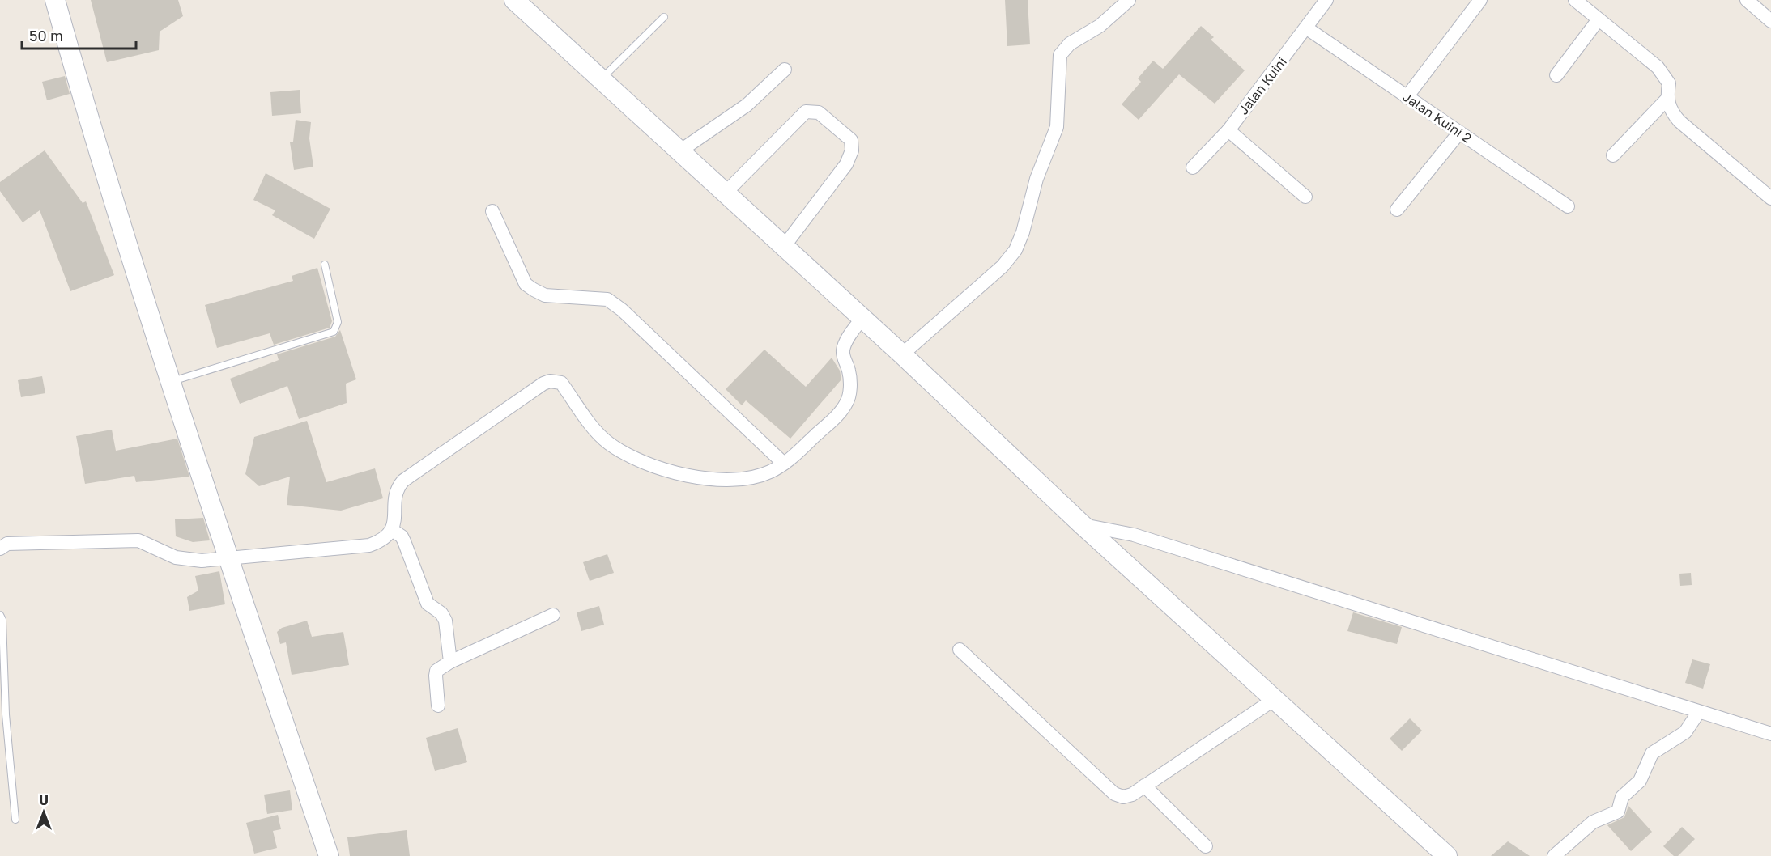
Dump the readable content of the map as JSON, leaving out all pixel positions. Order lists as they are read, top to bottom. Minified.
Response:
{"streets":{"street":["Jalan Kuini","Jalan Kuini 2"]},"crossings":[["Jalan Kuini","Jalan Kuini 2"]],"scale_bar":"50 m","north":"top"}
